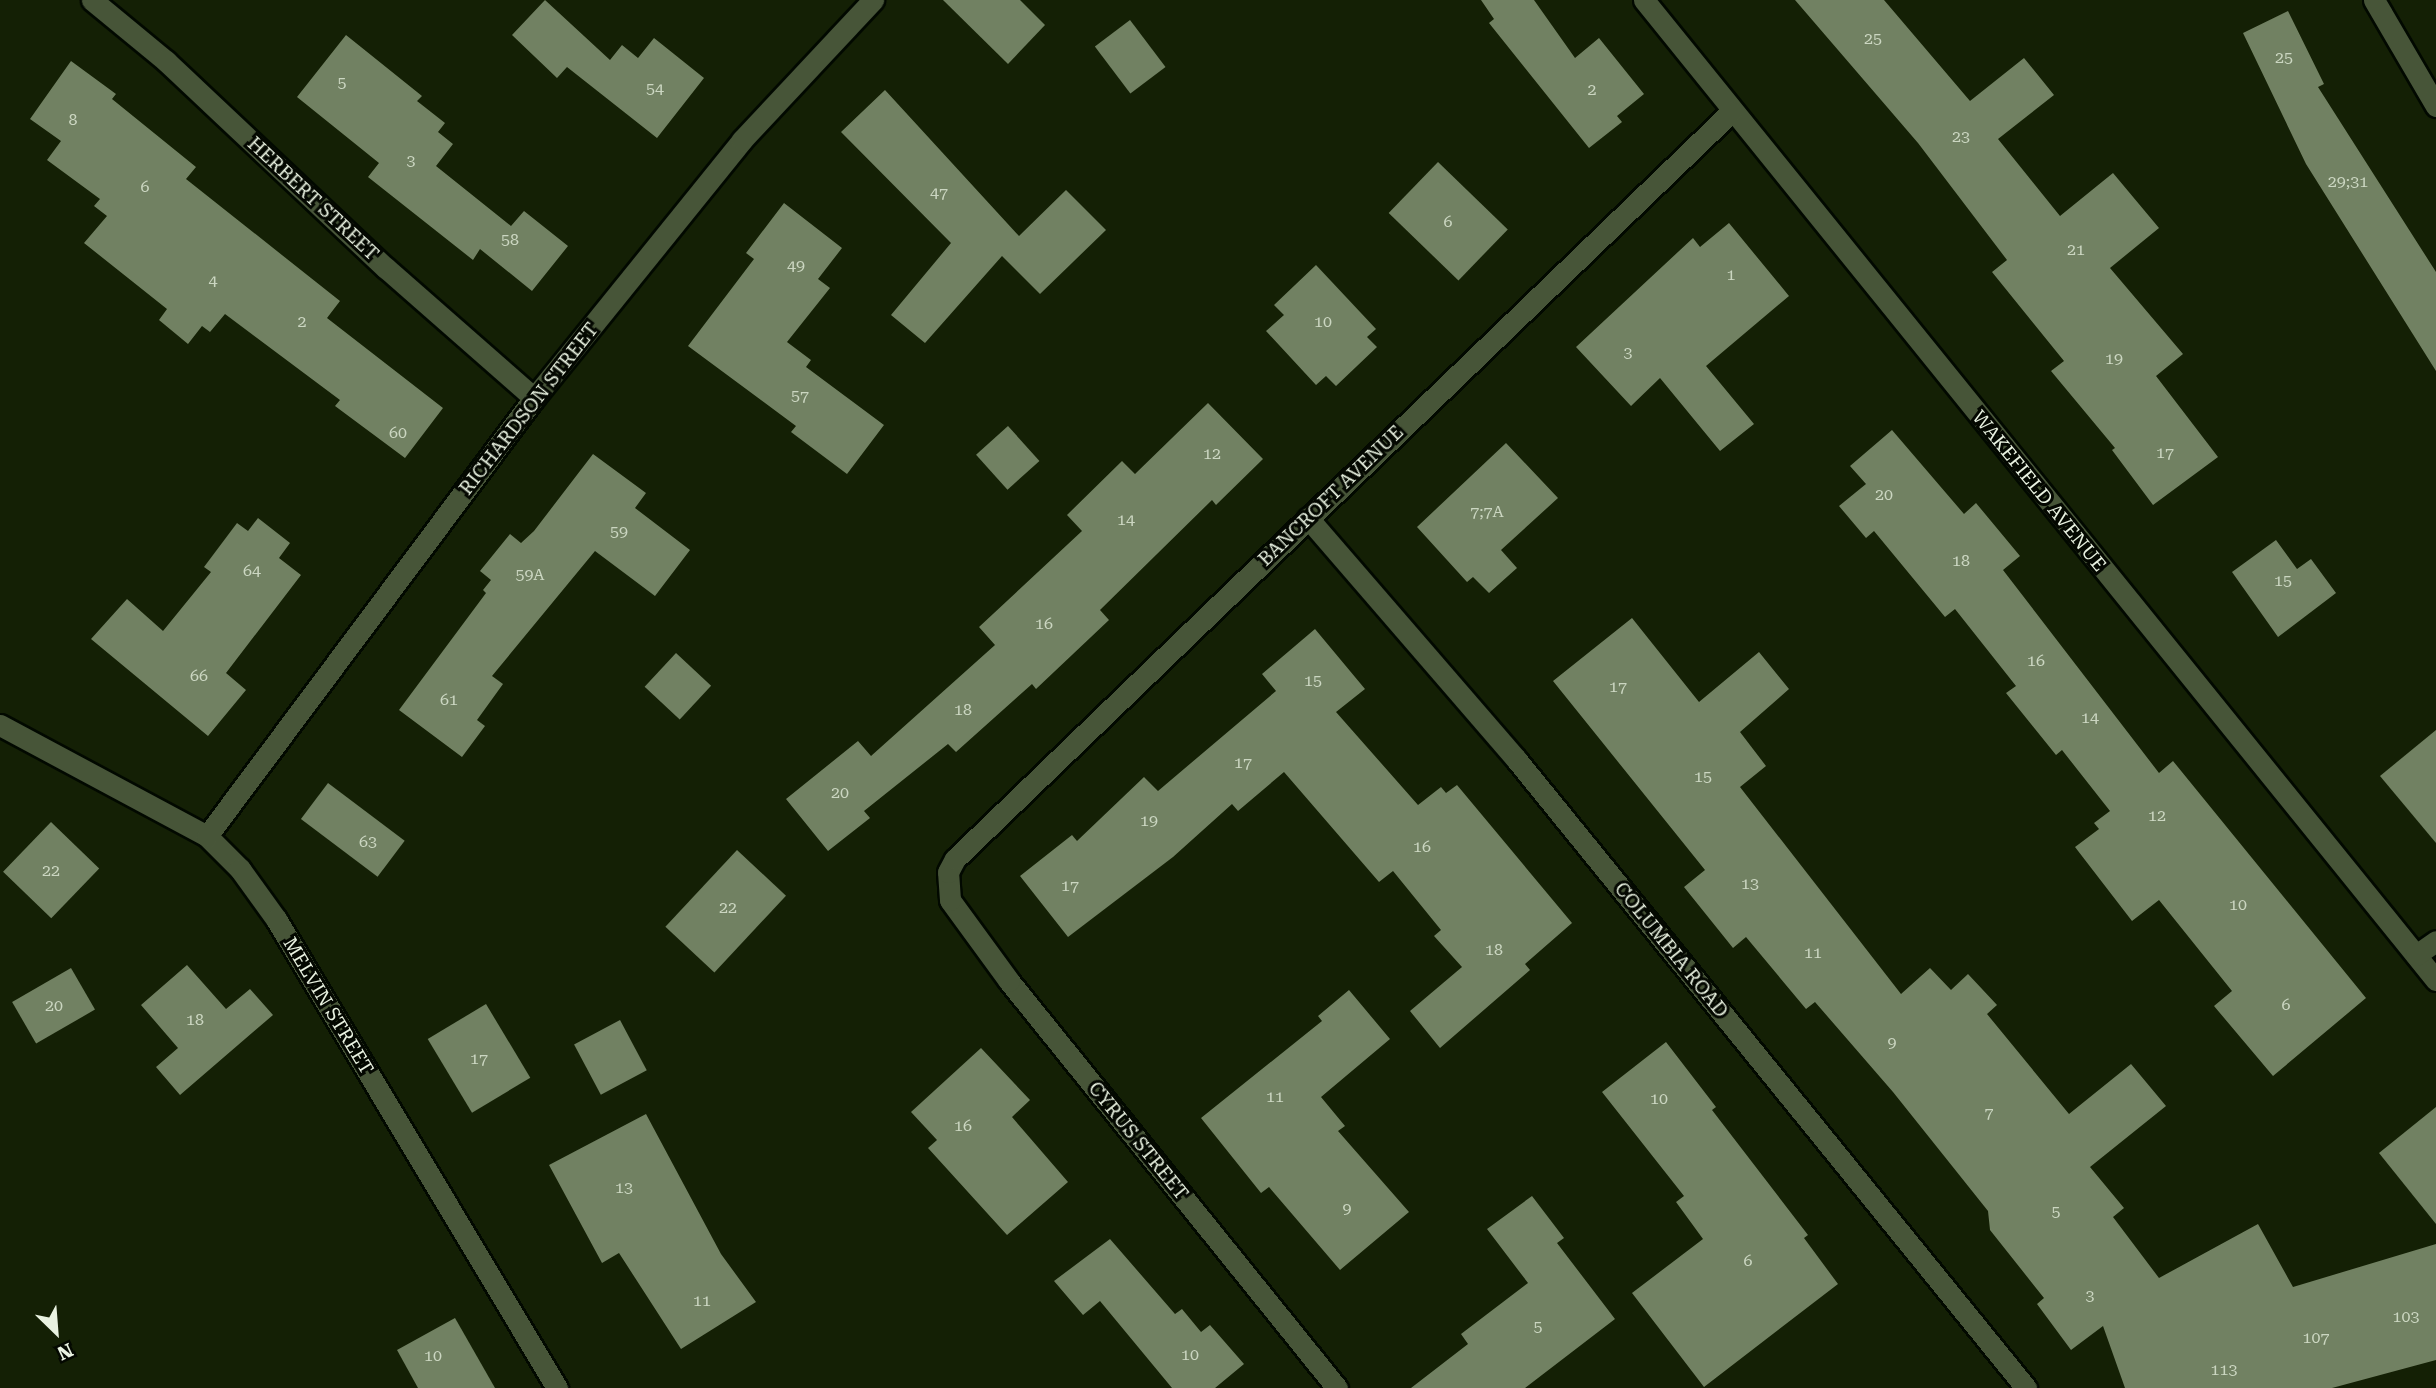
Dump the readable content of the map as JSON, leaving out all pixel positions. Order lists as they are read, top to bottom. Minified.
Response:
{"streets":{"street":["HERBERT STREET","RICHARDSON STREET","WAKEFIELD AVENUE","BANCROFT AVENUE","COLUMBIA ROAD","MELVIN STREET","CYRUS STREET"]},"crossings":[["HERBERT STREET","RICHARDSON STREET"],["RICHARDSON STREET","MELVIN STREET"],["WAKEFIELD AVENUE","BANCROFT AVENUE"],["BANCROFT AVENUE","COLUMBIA ROAD"],["BANCROFT AVENUE","CYRUS STREET"]],"house_numbers":["25","25","5","54","2","8","23","3","29;31","6","47","6","58","21","49","1","4","2","10","3","19","57","60","17","12","20","7;7A","14","59","18","64","59A","15","16","16","66","15","17","61","18","14","17","15","20","12","19","63","16","22","13","17","10","22","18","11","6","20","18","9","17","11","10","7","16","13","9","5","6","3","11","103","5","107","10","10","113"],"north":"bottom right"}
